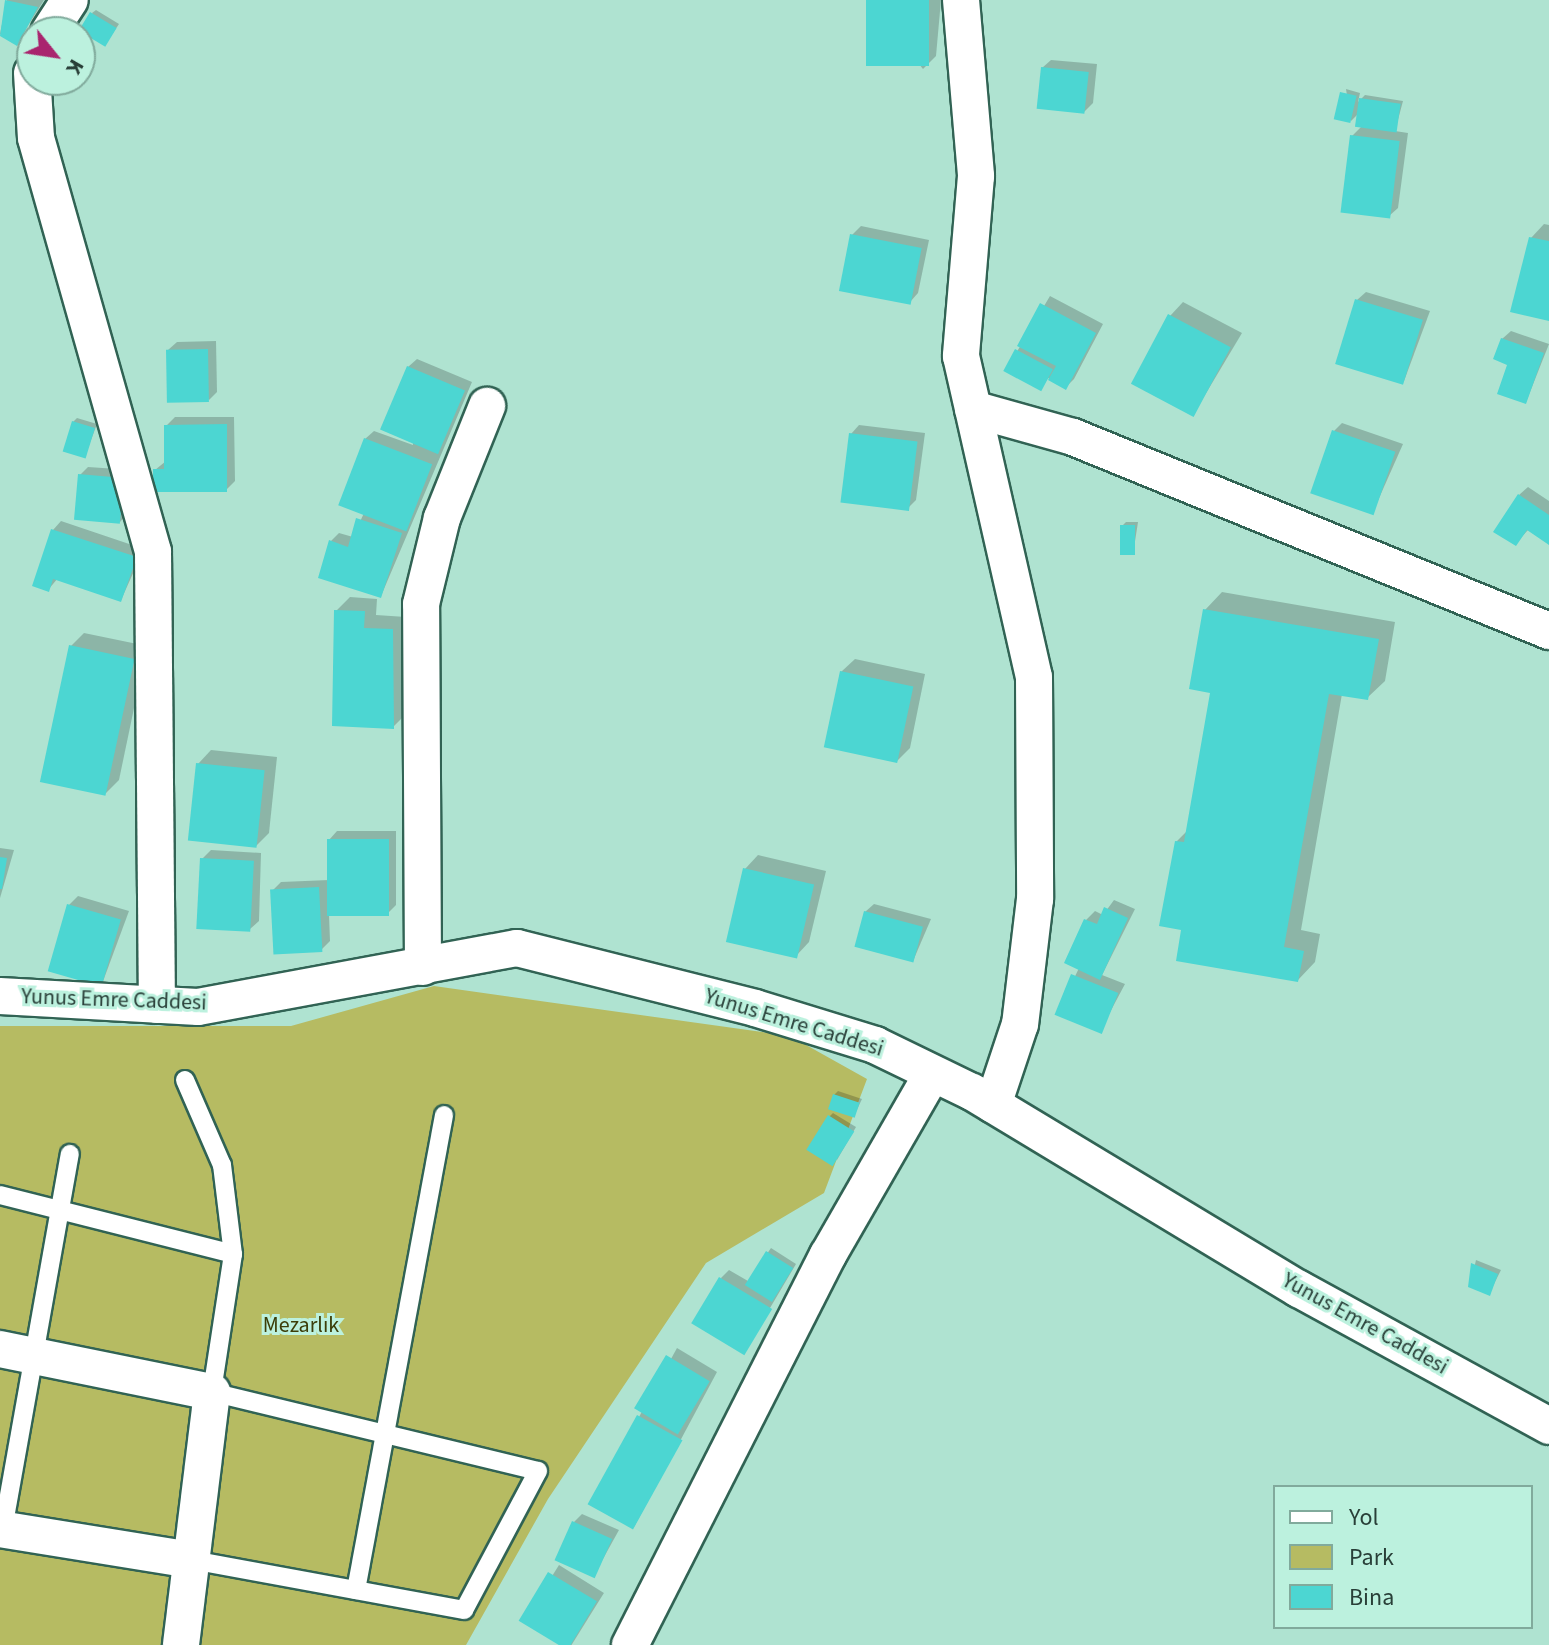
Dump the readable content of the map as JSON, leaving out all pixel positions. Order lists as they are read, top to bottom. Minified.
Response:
{"streets":{"street":["Yunus Emre Caddesi"]},"parks":["Mezarlık"],"legend":["Yol","Park","Bina"],"north":"bottom right"}
